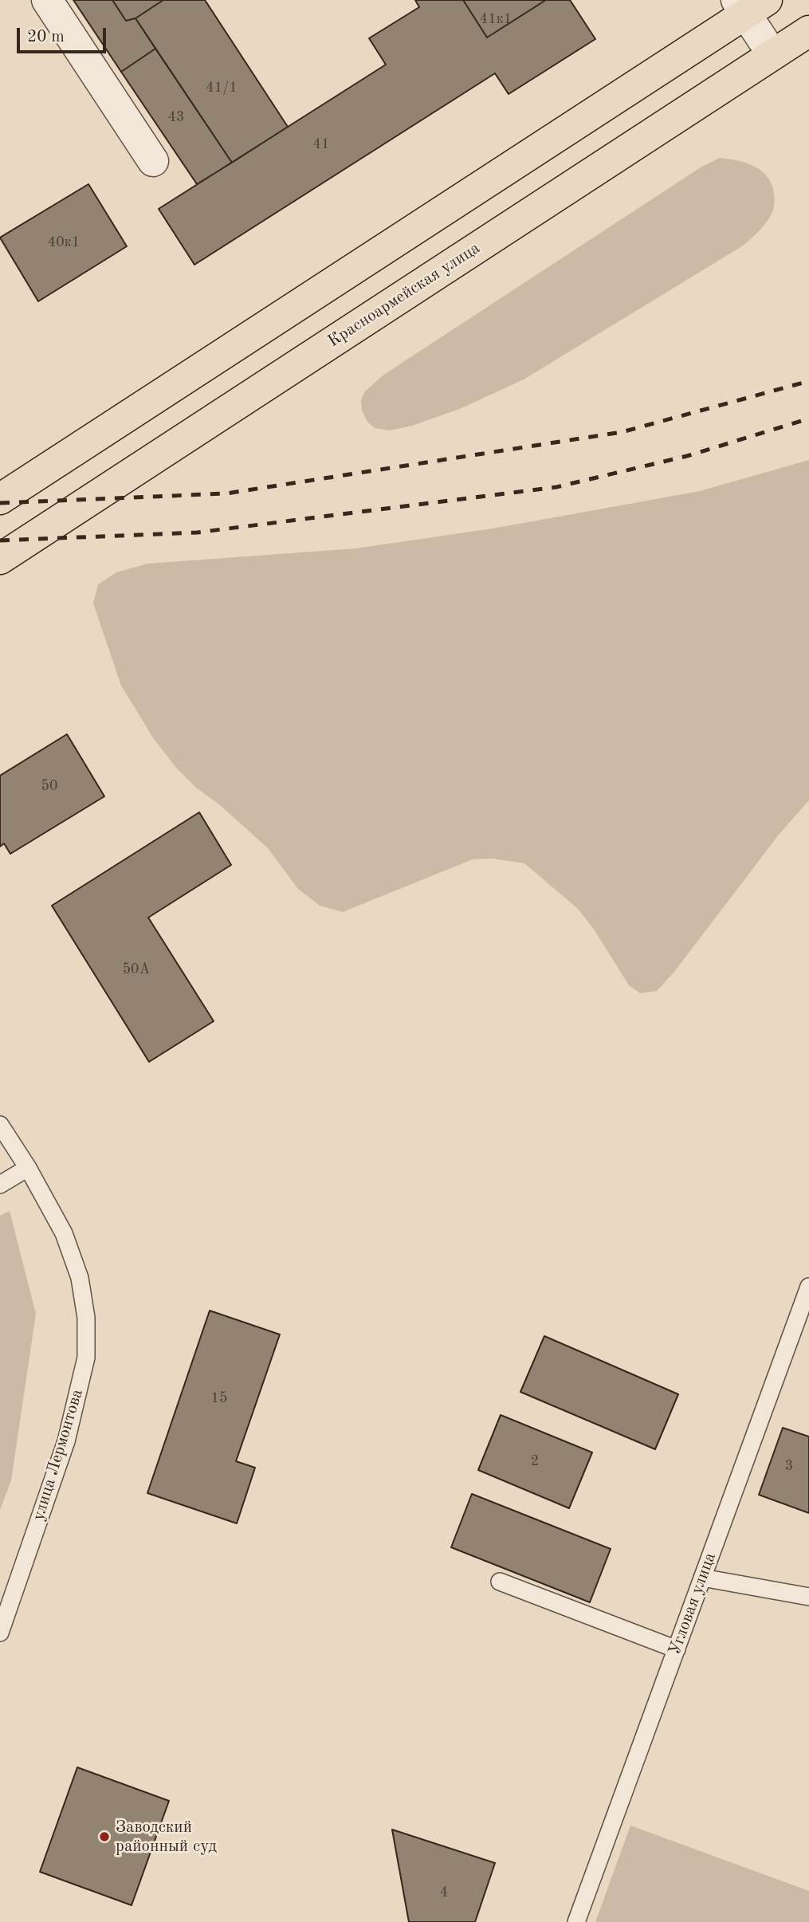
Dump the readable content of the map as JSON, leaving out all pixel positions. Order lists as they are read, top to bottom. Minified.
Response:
{"streets":{"main road":["Красноармейская улица"],"lane":["улица Лермонтова","Угловая улица"]},"places":["Заводский районный суд"],"house_numbers":["41к1","41/1","43","41","40к1","50","50А","15","2","3","4"],"scale_bar":"20 m"}
